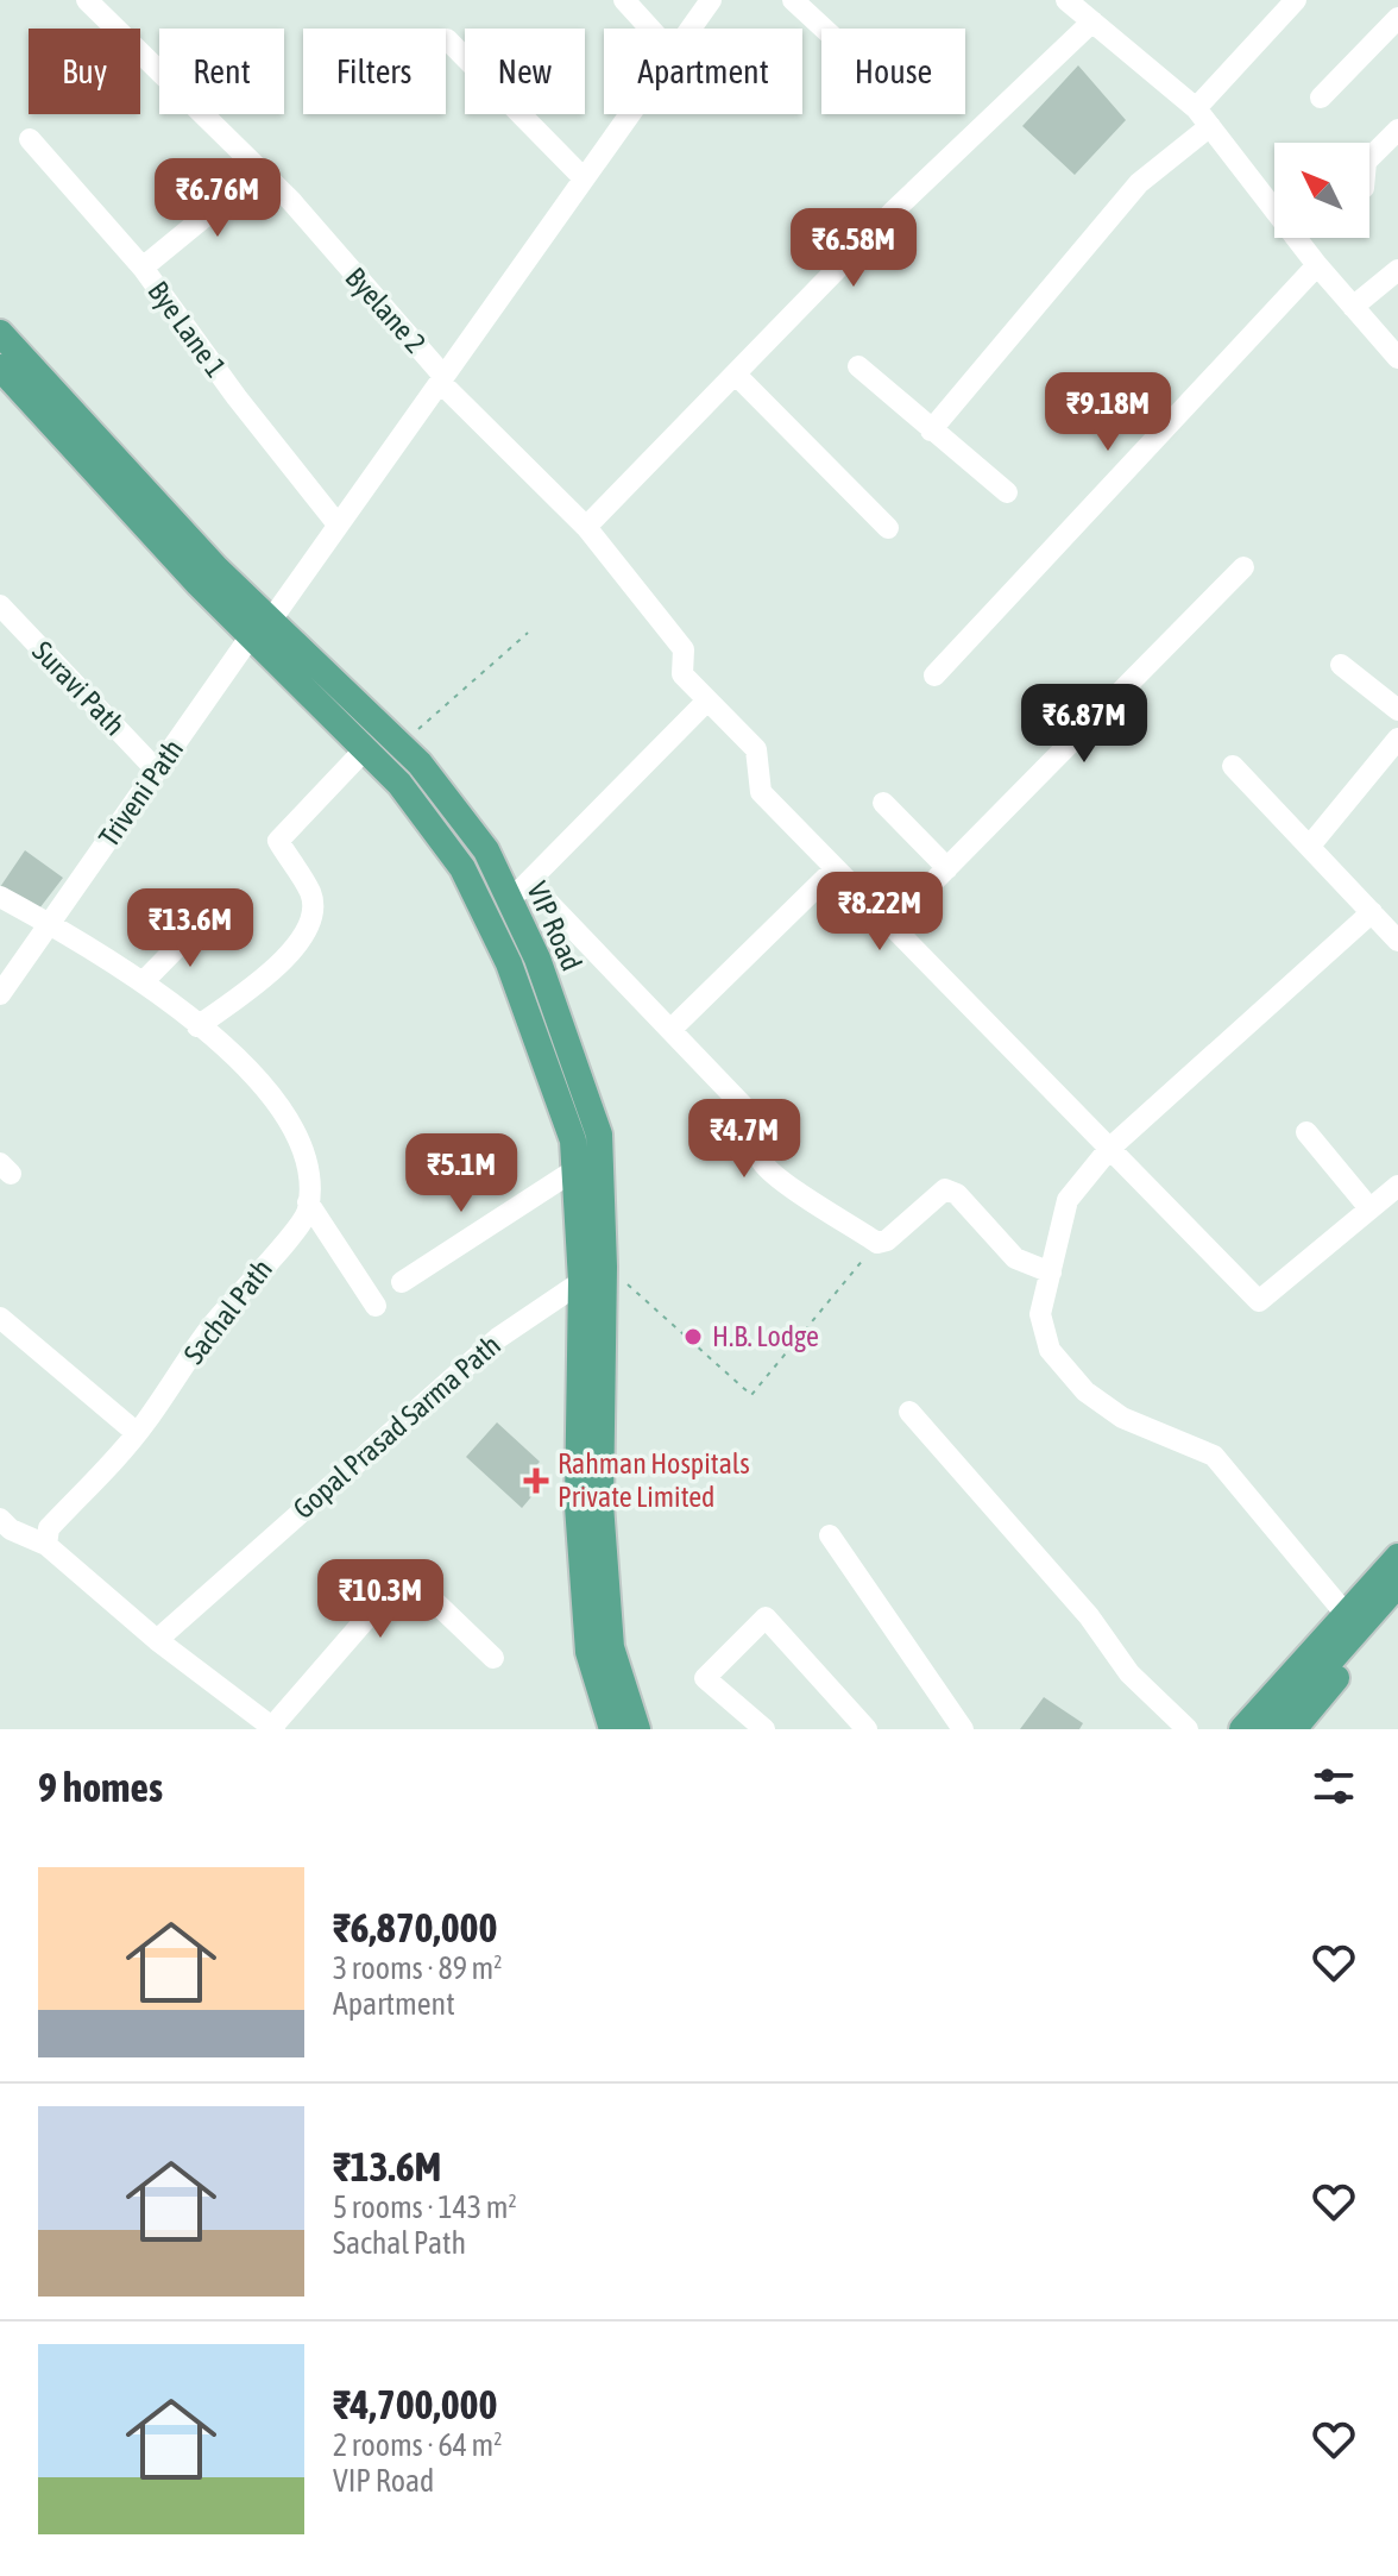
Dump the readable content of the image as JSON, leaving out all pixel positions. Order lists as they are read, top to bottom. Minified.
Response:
{"streets":{"main road":["VIP Road"],"street":["Byelane 2","Bye Lane 1","Suravi Path","Triveni Path","Sachal Path","Gopal Prasad Sarma Path"]},"crossings":[["Byelane 2","Triveni Path"],["Bye Lane 1","Triveni Path"],["Suravi Path","Triveni Path"],["Triveni Path","VIP Road"],["VIP Road","Gopal Prasad Sarma Path"]],"places":{"other":["H.B. Lodge"],"health":["Rahman Hospitals Private Limited"]},"north":"top left","page":{"chip":["Buy","Rent","Filters","New","Apartment","House"],"price":["₹6.76M","₹6.58M","₹9.18M","₹6.87M","₹8.22M","₹13.6M","₹4.7M","₹5.1M","₹10.3M"],"heading":"9 homes","list":[{"name":"₹6,870,000","note":"3 rooms · 89 m² · Apartment"},{"name":"₹13.6M","note":"5 rooms · 143 m² · Sachal Path"},{"name":"₹4,700,000","note":"2 rooms · 64 m² · VIP Road"}]}}
